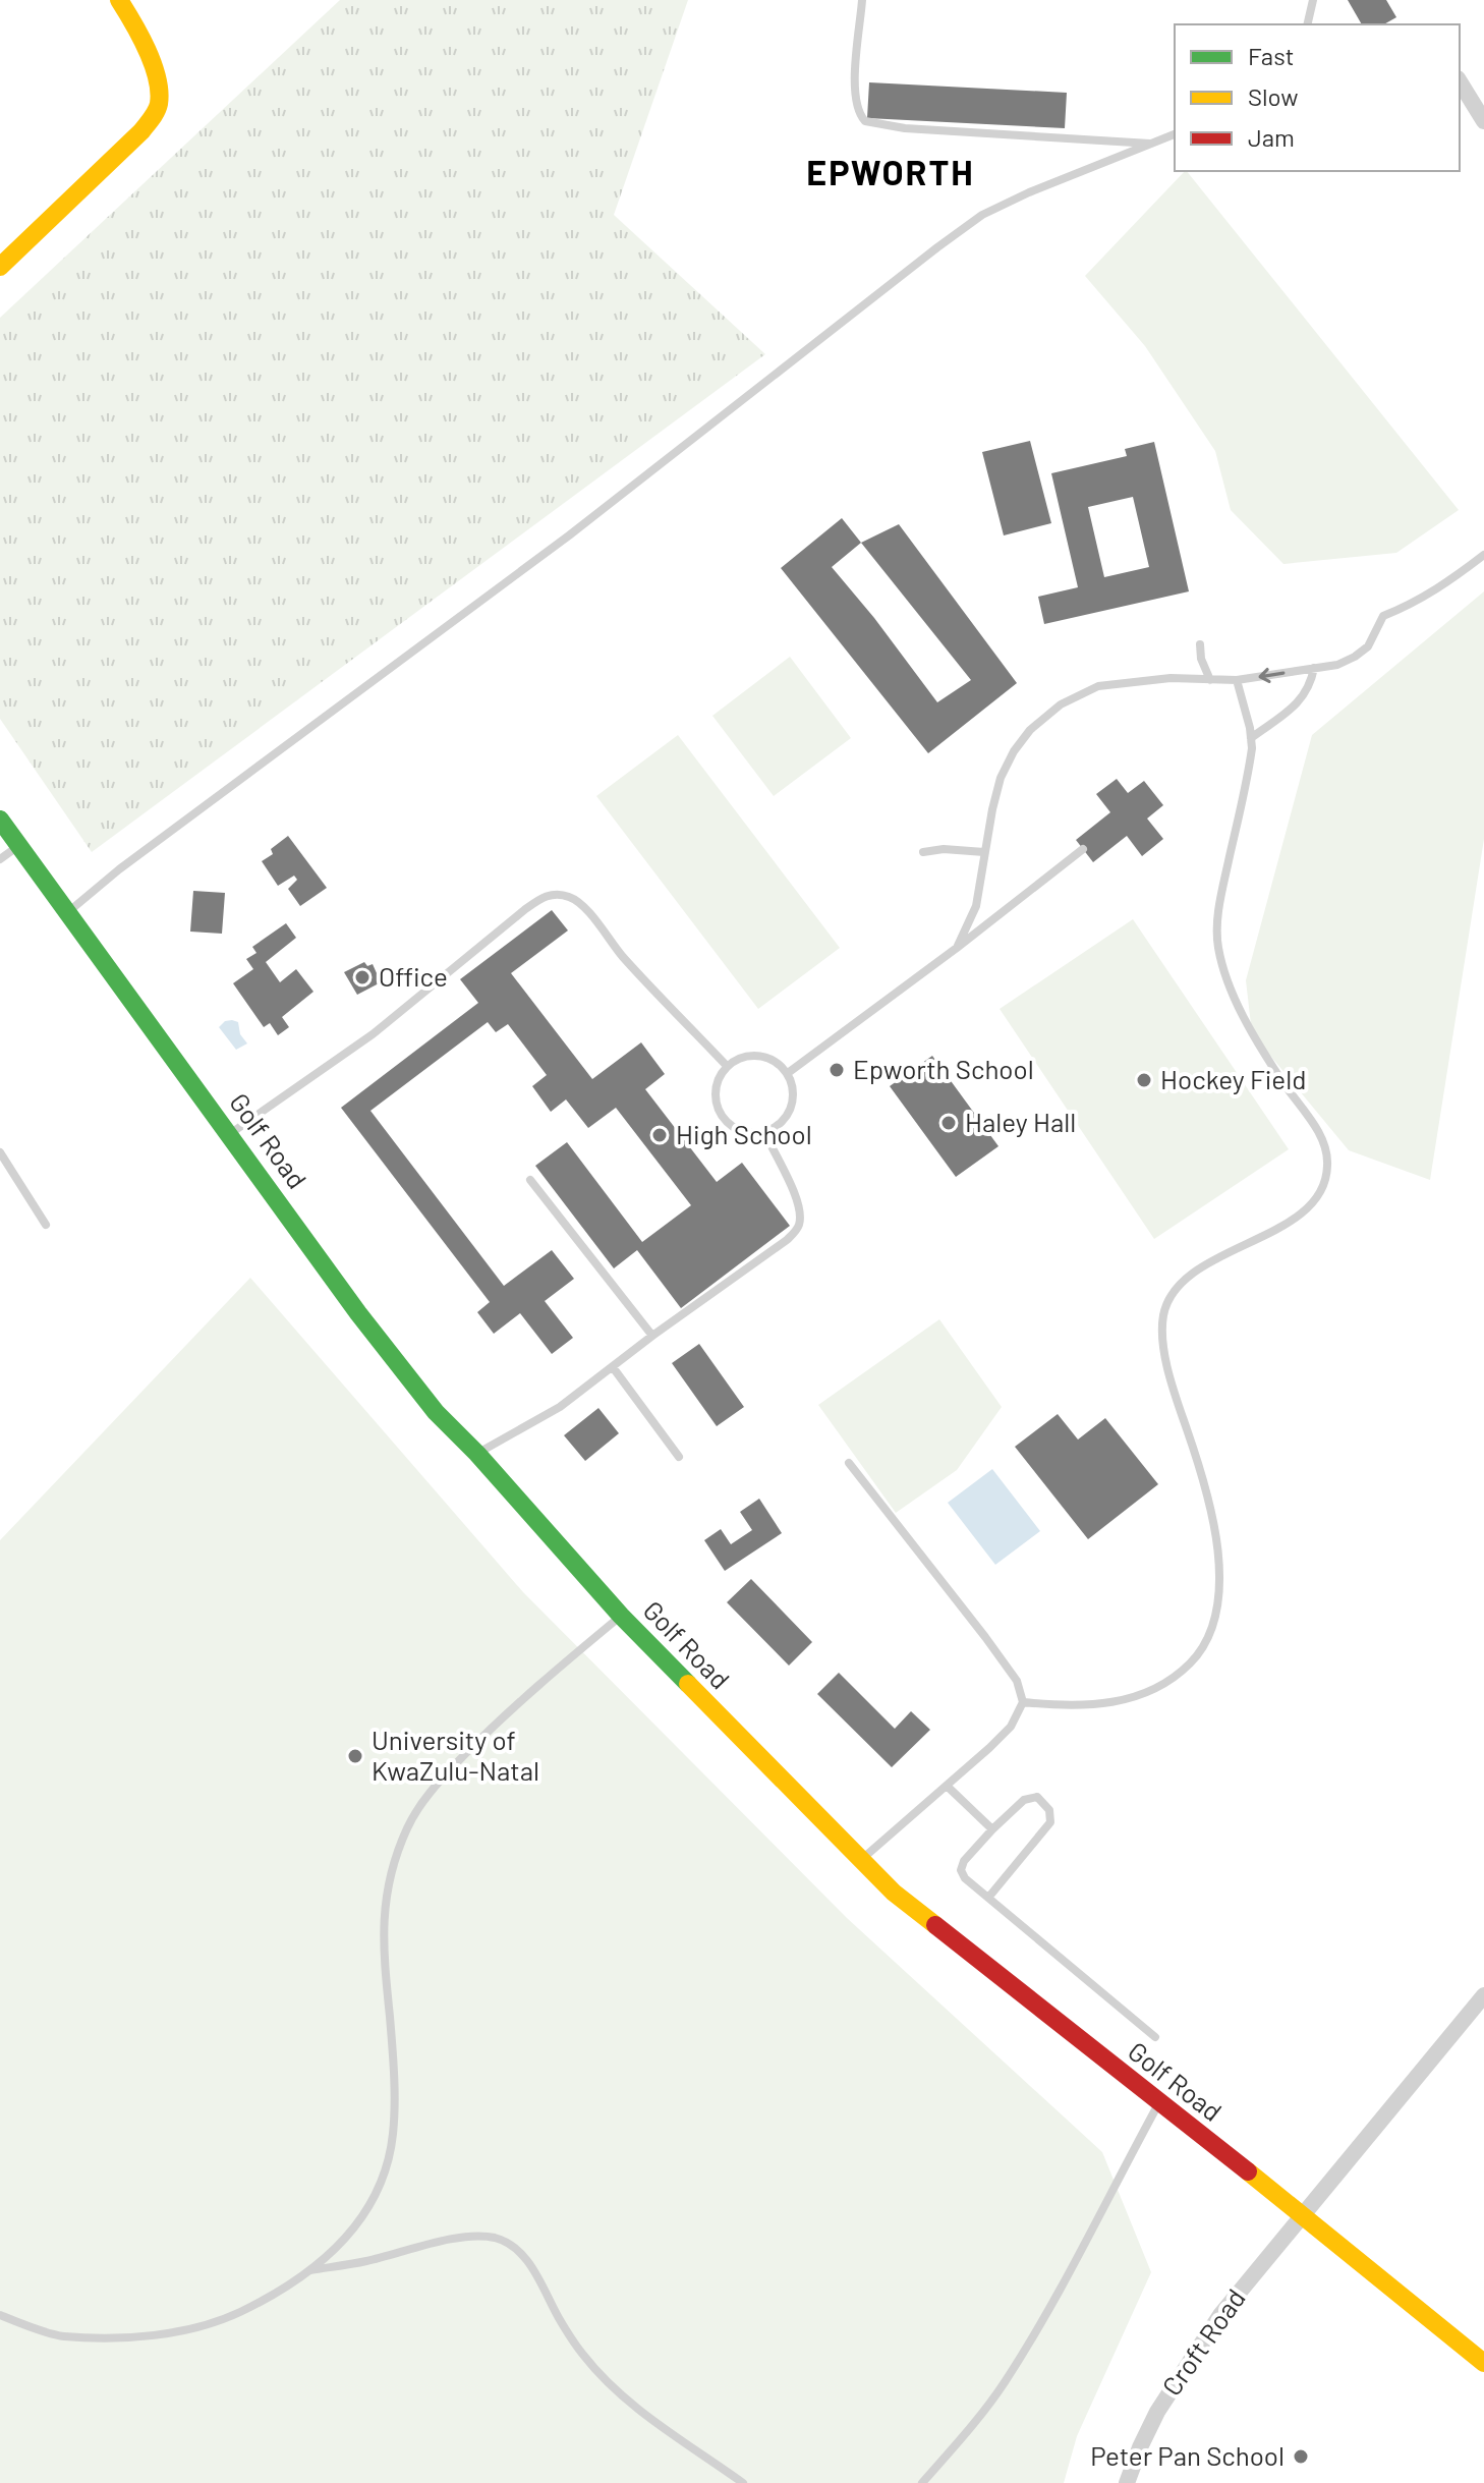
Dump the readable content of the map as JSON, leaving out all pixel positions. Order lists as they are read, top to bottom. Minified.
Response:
{"streets":{"street":["Golf Road","Croft Road"]},"crossings":[["Golf Road","Croft Road"]],"districts":["EPWORTH"],"places":["Office","Epworth School","Hockey Field","Haley Hall","High School","University of KwaZulu-Natal","Peter Pan School"],"legend":["Fast","Slow","Jam"]}
